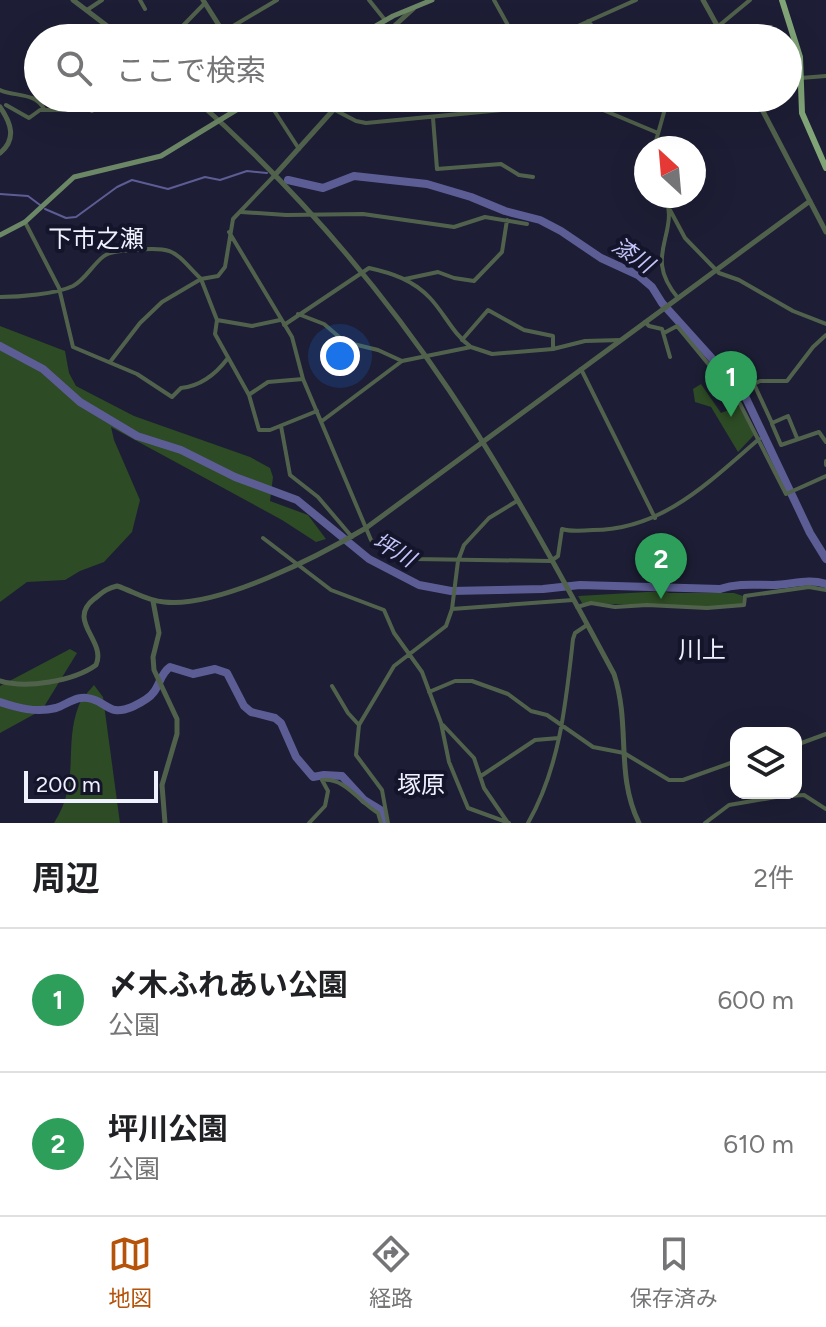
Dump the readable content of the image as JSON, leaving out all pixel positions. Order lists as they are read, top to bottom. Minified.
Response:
{"districts":["下市之瀬","川上","塚原"],"water":["漆川","坪川"],"scale_bar":"200 m","north":"top left","page":{"search":"ここで検索","pins":["1","2"],"scale":"200 m","heading":["周辺","2件"],"list":[{"mark":"1","name":"〆木ふれあい公園","note":"公園","value":"600 m"},{"mark":"2","name":"坪川公園","note":"公園","value":"610 m"}],"nav":["地図","経路","保存済み"]}}
